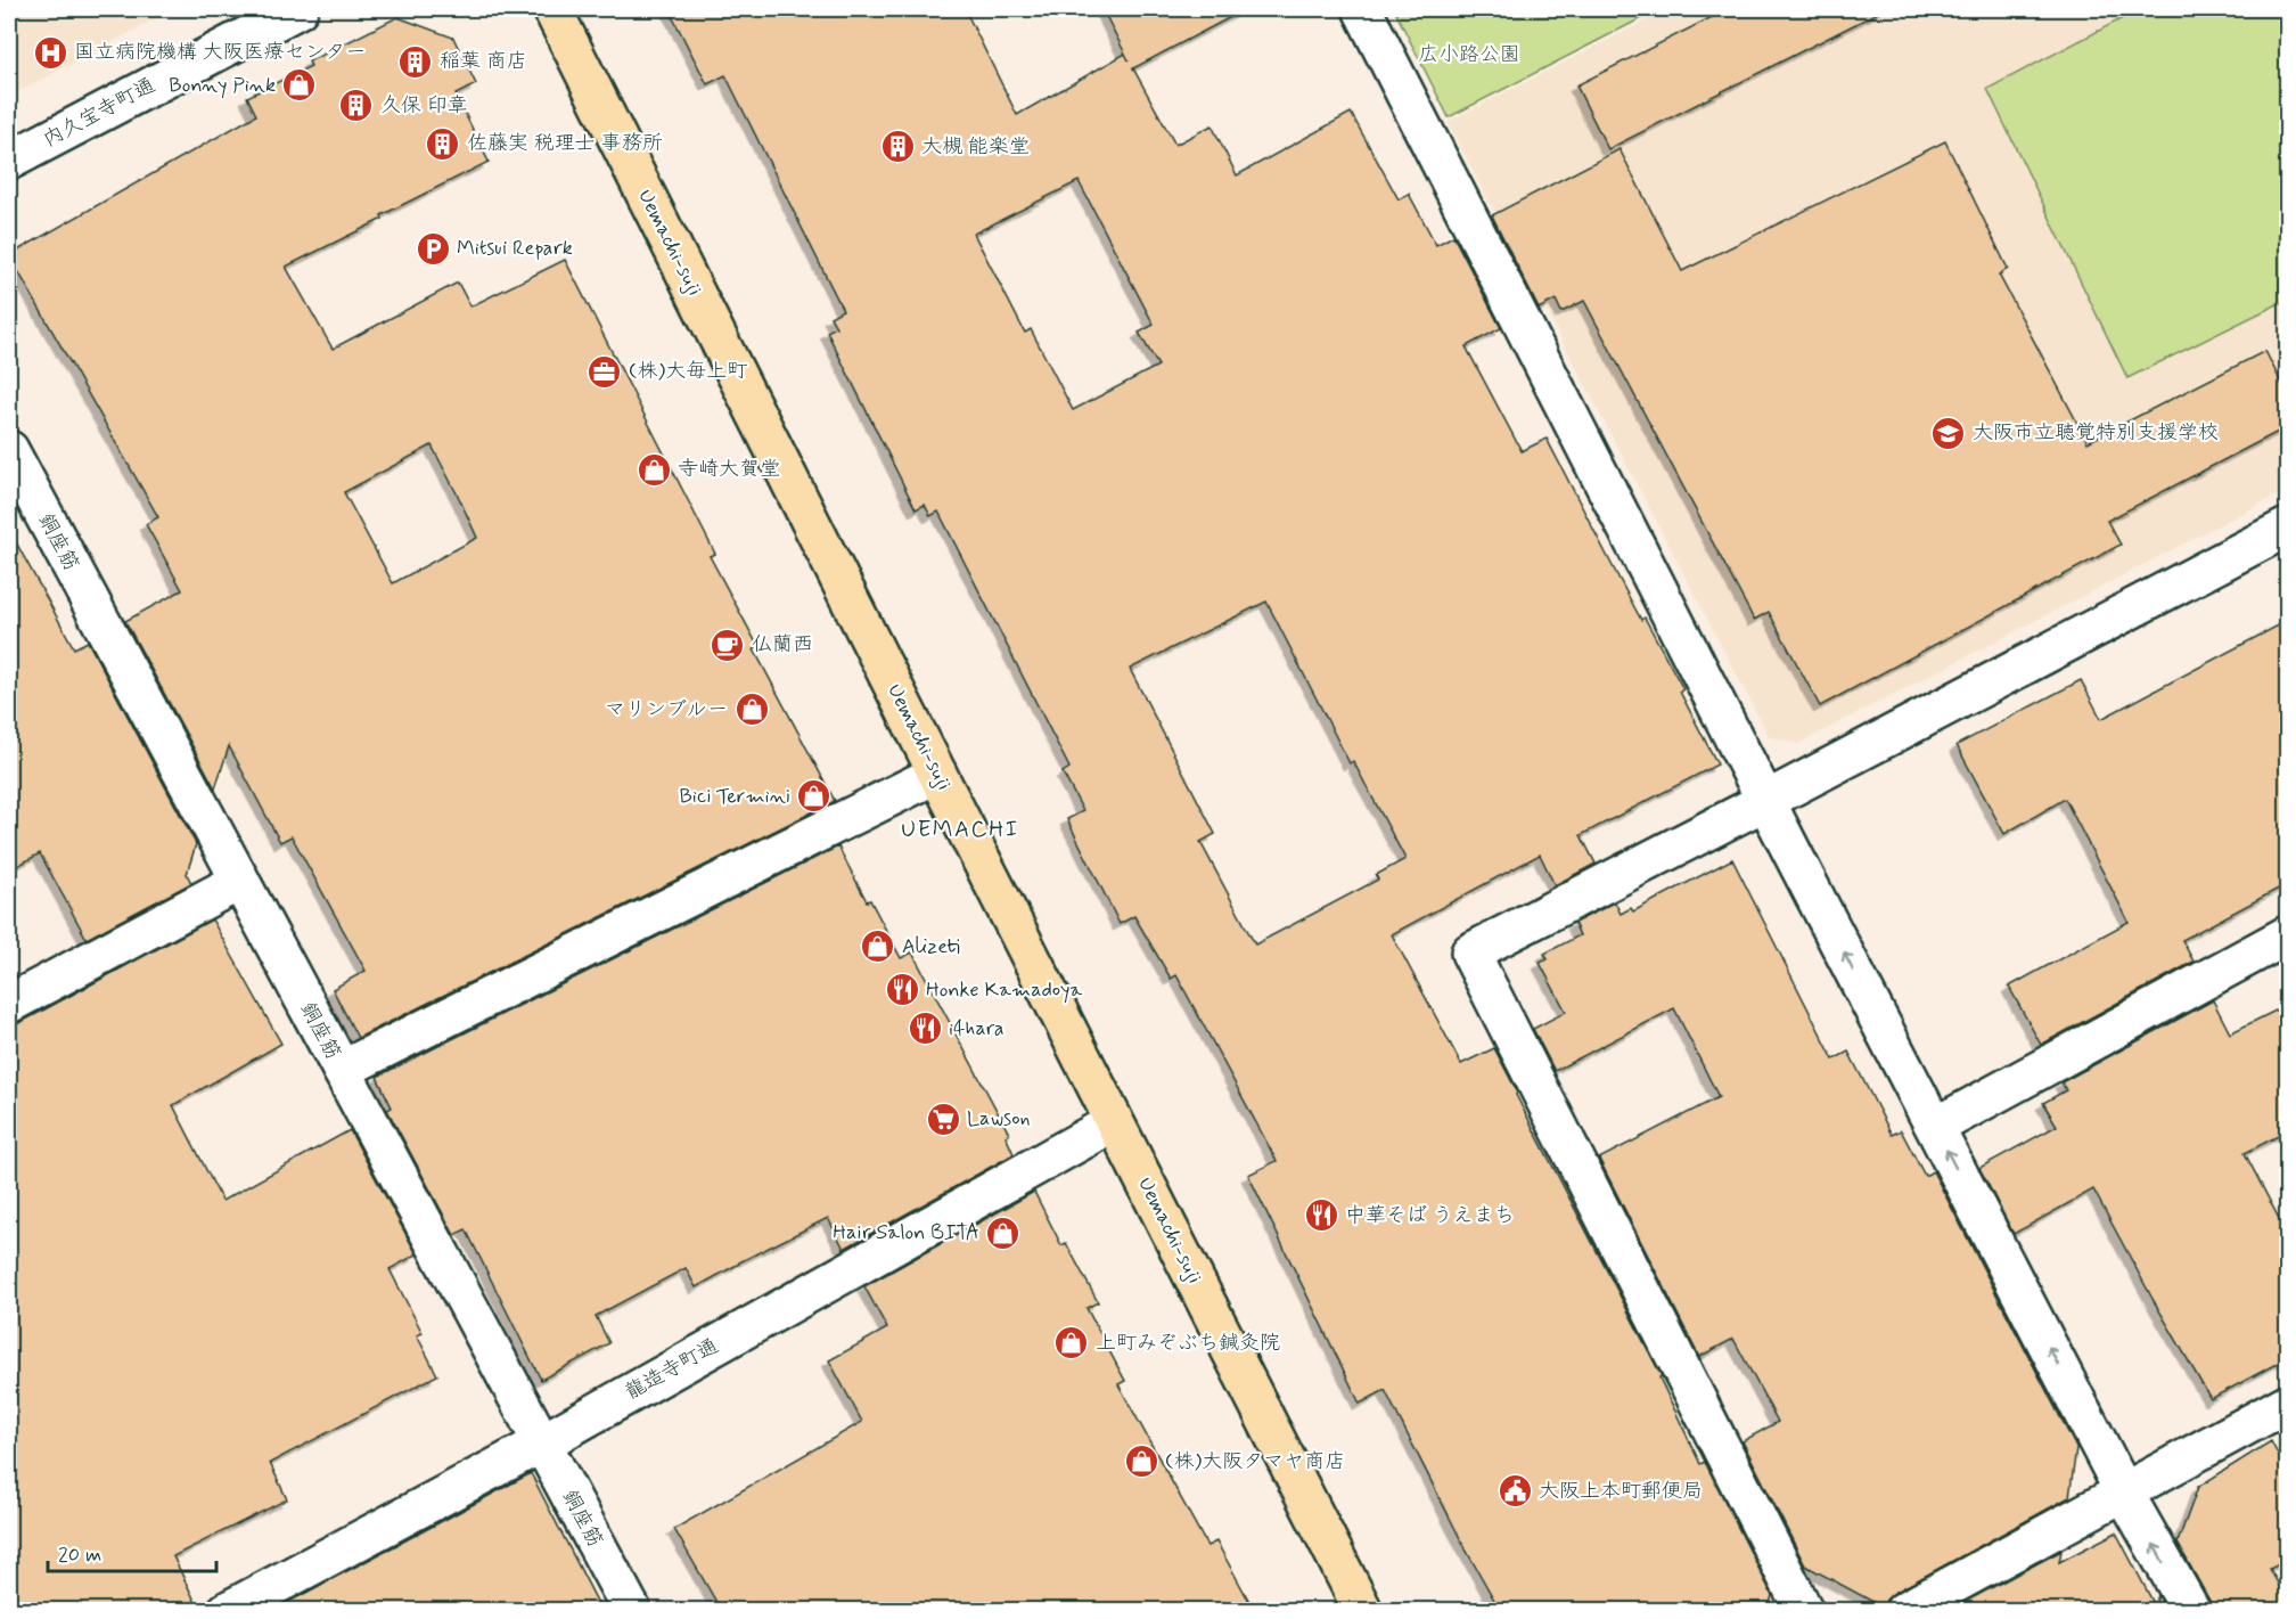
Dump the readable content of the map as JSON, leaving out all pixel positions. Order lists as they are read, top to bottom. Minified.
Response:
{"streets":{"main road":["Uemachi-suji"],"street":["内久宝寺町通","銅座筋","龍造寺町通"]},"crossings":[["Uemachi-suji","龍造寺町通"],["銅座筋","龍造寺町通"]],"districts":["UEMACHI"],"parks":["広小路公園"],"places":{"hospital":["国立病院機構 大阪医療センター"],"building":["稲葉 商店","久保 印章","佐藤実 税理士 事務所","大槻 能楽堂"],"shop":["Bonny Pink","寺崎大賀堂","マリンブルー","Bici Termini","Alizeti","Hair Salon BITA","上町みぞぶち鍼灸院","(株)大阪タマヤ商店"],"parking":["Mitsui Repark"],"office":["(株)大毎上町"],"school or university":["大阪市立聴覚特別支援学校"],"cafe":["仏蘭西"],"restaurant":["Honke Kamadoya","i4hara","中華そば うえまち"],"supermarket":["Lawson"],"public building":["大阪上本町郵便局"]},"scale_bar":"20 m"}
